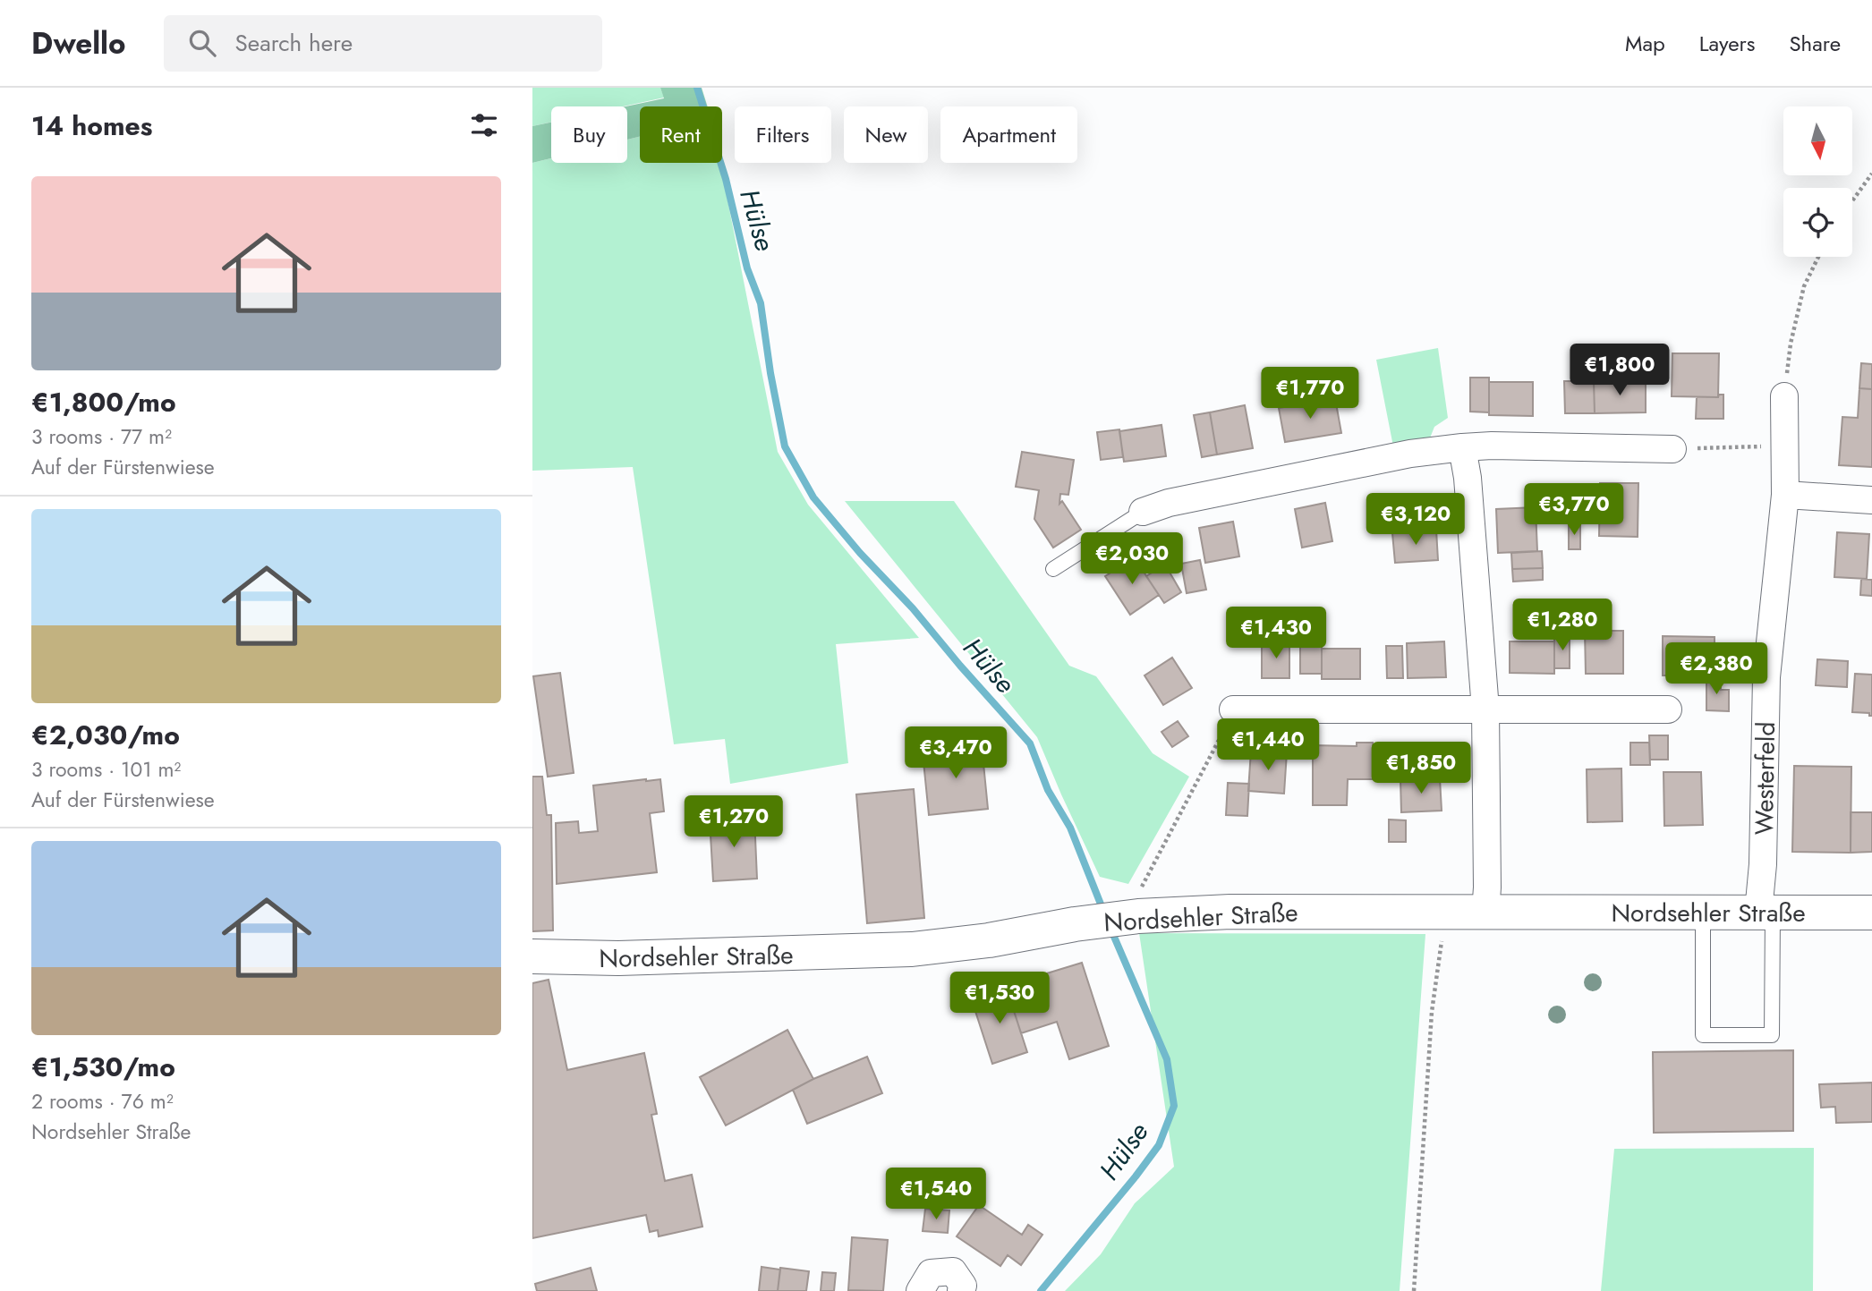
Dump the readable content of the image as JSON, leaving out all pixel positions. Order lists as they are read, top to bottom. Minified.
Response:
{"streets":{"street":["Westerfeld","Nordsehler Straße"]},"crossings":[["Westerfeld","Nordsehler Straße"]],"water":["Hülse"],"north":"bottom","page":{"header":"Dwello","search":"Search here","nav":["Map","Layers","Share"],"heading":"14 homes","chip":["Buy","Rent","Filters","New","Apartment"],"list":[{"name":"€1,800/mo","note":"3 rooms · 77 m² · Auf der Fürstenwiese"},{"name":"€2,030/mo","note":"3 rooms · 101 m² · Auf der Fürstenwiese"},{"name":"€1,530/mo","note":"2 rooms · 76 m² · Nordsehler Straße"}],"price":["€1,800","€1,770","€3,770","€3,120","€2,030","€1,280","€1,430","€2,380","€1,440","€3,470","€1,850","€1,270","€1,530","€1,540"]}}
